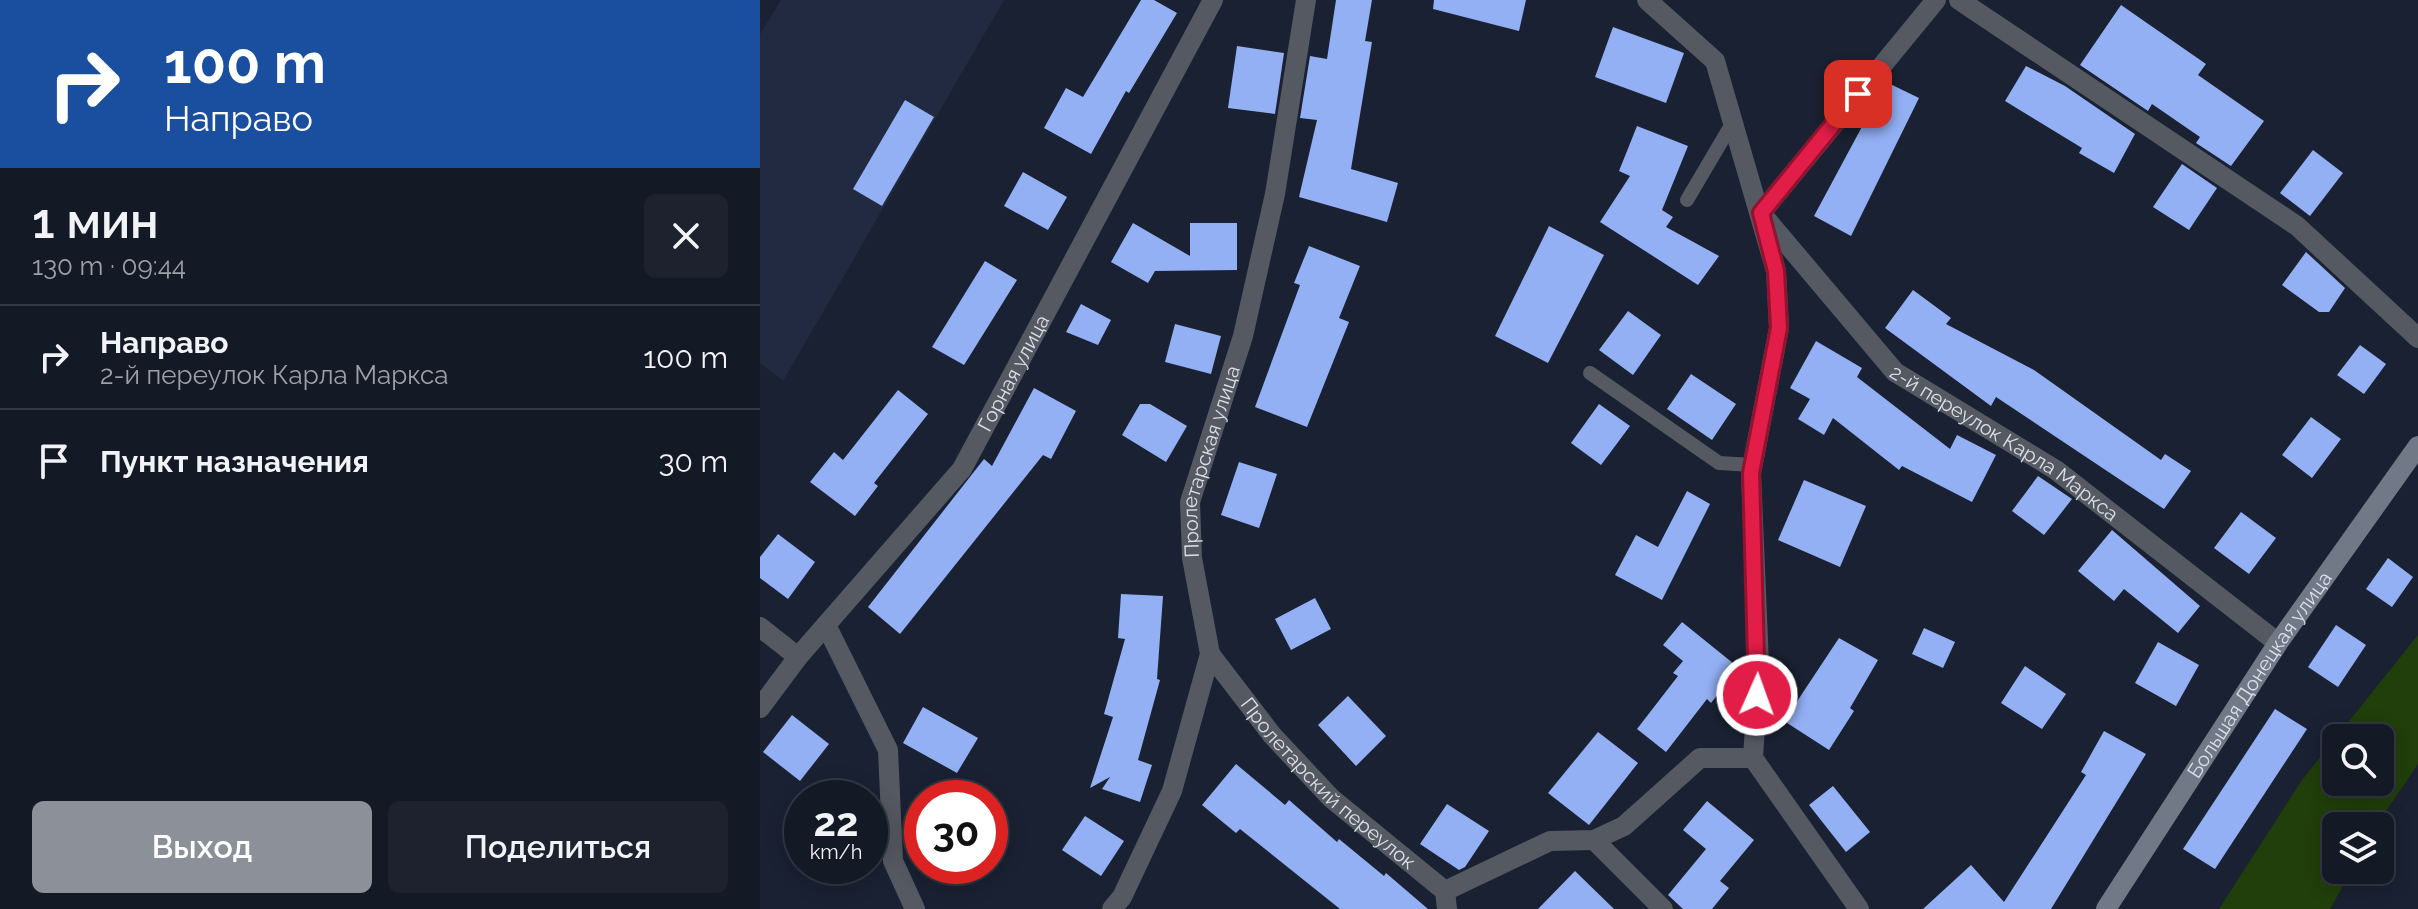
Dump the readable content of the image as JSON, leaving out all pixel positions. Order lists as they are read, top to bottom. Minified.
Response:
{"streets":{"street":["Горная улица","2-й переулок Карла Маркса","Пролетарская улица","Большая Донецкая улица","Пролетарский переулок"]},"crossings":[["2-й переулок Карла Маркса","Большая Донецкая улица"],["Пролетарская улица","Пролетарский переулок"]],"page":{"turn":["100 m","Направо"],"heading":["1 мин","130 m · 09:44"],"list":[{"name":"Направо","note":"2-й переулок Карла Маркса","value":"100 m"},{"name":"Пункт назначения","value":"30 m"}],"speed":"22 km/h","limit":"30","buttons":["Выход","Поделиться"]}}
